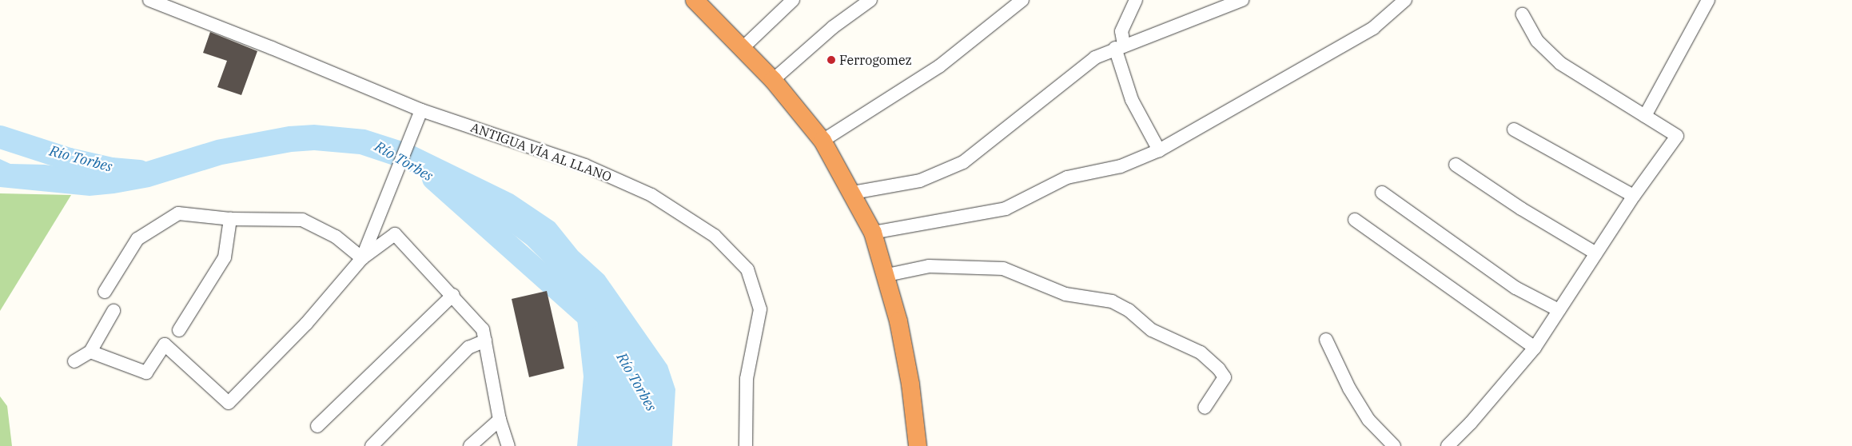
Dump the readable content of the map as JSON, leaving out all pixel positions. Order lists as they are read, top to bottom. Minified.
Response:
{"streets":{"street":["ANTIGUA VÍA AL LLANO"]},"water":["Río Torbes"],"places":["Ferrogomez"]}
